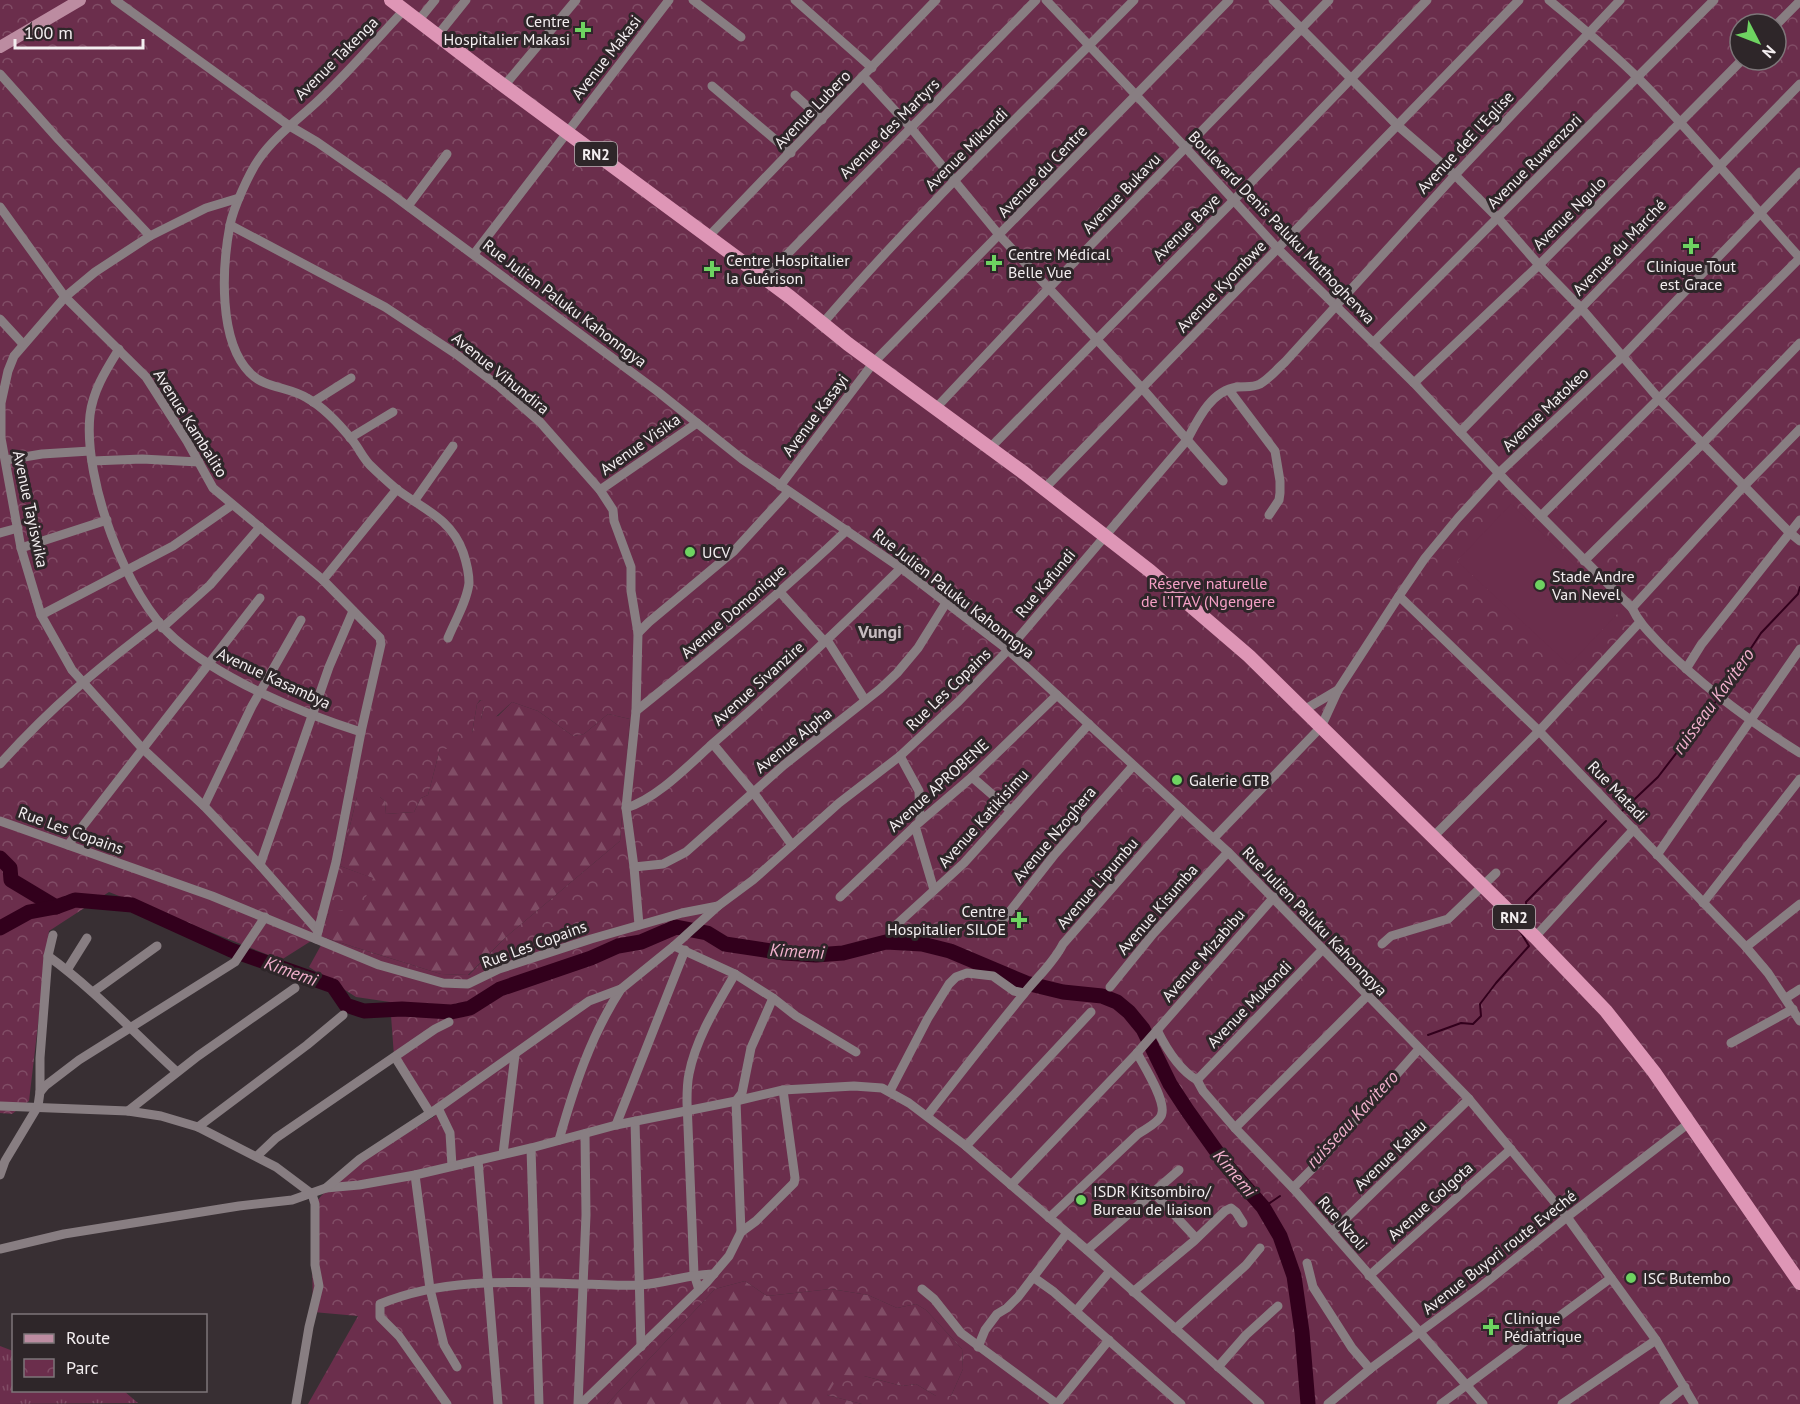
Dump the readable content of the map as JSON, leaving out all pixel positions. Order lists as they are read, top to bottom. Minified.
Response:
{"streets":{"highway":["RN2"],"street":["Avenue Makasi","Avenue Takenga","Avenue Lubero","Avenue des Martyrs","Avenue deE l'Eglise","Avenue Mikundi","Avenue Ruwenzori","Avenue du Centre","Avenue Bukavu","Avenue Ngulo","Avenue Baye","Boulevard Denis Paluku Muthogherwa","Avenue du Marché","Avenue Kyombwe","Rue Julien Paluku Kahonngya","Avenue Vihundira","Avenue Matokeo","Avenue Kasayi","Avenue Kambalito","Avenue Visika","Avenue Tayiswika","Rue Kafundi","Avenue Domonique","Avenue Kasambya","Avenue Sivanzire","Rue Les Copains","Avenue Alpha","Avenue APROBENE","Rue Matadi","Avenue Katikisimu","Avenue Nzoghera","Avenue Lipumbu","Avenue Kisumba","Avenue Mizabibu","Avenue Mukondi","Avenue Kalau","Avenue Golgota","Rue Nzoli","Avenue Buyori route Eveché"]},"crossings":[["Avenue Makasi","RN2"],["Avenue Makasi","Rue Julien Paluku Kahonngya"],["Avenue Takenga","RN2"],["Avenue Takenga","Rue Julien Paluku Kahonngya"],["Avenue Lubero","RN2"],["Avenue des Martyrs","RN2"],["Avenue deE l'Eglise","Boulevard Denis Paluku Muthogherwa"],["Avenue deE l'Eglise","Rue Kafundi"],["Avenue Mikundi","RN2"],["Avenue Mikundi","Boulevard Denis Paluku Muthogherwa"],["RN2","Avenue du Centre"],["RN2","Avenue Bukavu"],["RN2","Avenue Baye"],["RN2","Avenue Kyombwe"],["RN2","Avenue Matokeo"],["RN2","Avenue Kasayi"],["RN2","Rue Kafundi"],["RN2","Avenue Buyori route Eveché"],["Avenue Ruwenzori","Boulevard Denis Paluku Muthogherwa"],["Avenue du Centre","Boulevard Denis Paluku Muthogherwa"],["Avenue du Centre","Avenue Kasayi"],["Avenue Bukavu","Boulevard Denis Paluku Muthogherwa"],["Avenue Ngulo","Boulevard Denis Paluku Muthogherwa"],["Avenue Baye","Boulevard Denis Paluku Muthogherwa"],["Boulevard Denis Paluku Muthogherwa","Avenue du Marché"],["Boulevard Denis Paluku Muthogherwa","Avenue Kyombwe"],["Boulevard Denis Paluku Muthogherwa","Avenue Matokeo"],["Rue Julien Paluku Kahonngya","Avenue Kasayi"],["Rue Julien Paluku Kahonngya","Avenue Visika"],["Rue Julien Paluku Kahonngya","Rue Kafundi"],["Rue Julien Paluku Kahonngya","Avenue Domonique"],["Rue Julien Paluku Kahonngya","Avenue Sivanzire"],["Rue Julien Paluku Kahonngya","Rue Les Copains"],["Rue Julien Paluku Kahonngya","Avenue Alpha"],["Rue Julien Paluku Kahonngya","Avenue APROBENE"],["Rue Julien Paluku Kahonngya","Avenue Katikisimu"],["Rue Julien Paluku Kahonngya","Avenue Nzoghera"],["Rue Julien Paluku Kahonngya","Avenue Lipumbu"],["Rue Julien Paluku Kahonngya","Avenue Kisumba"],["Rue Julien Paluku Kahonngya","Avenue Mizabibu"],["Rue Julien Paluku Kahonngya","Avenue Mukondi"],["Rue Julien Paluku Kahonngya","Avenue Kalau"],["Rue Julien Paluku Kahonngya","Avenue Golgota"],["Rue Julien Paluku Kahonngya","Avenue Buyori route Eveché"],["Avenue Vihundira","Avenue Kasayi"],["Avenue Vihundira","Avenue Visika"],["Avenue Vihundira","Avenue Domonique"],["Avenue Vihundira","Avenue Sivanzire"],["Avenue Vihundira","Rue Les Copains"],["Avenue Vihundira","Avenue Alpha"],["Avenue Matokeo","Rue Matadi"],["Avenue Kambalito","Avenue Tayiswika"],["Avenue Kambalito","Avenue Kasambya"],["Avenue Tayiswika","Rue Les Copains"],["Rue Kafundi","Rue Les Copains"],["Avenue Mizabibu","Rue Nzoli"],["Avenue Mukondi","Rue Nzoli"],["Avenue Kalau","Rue Nzoli"],["Avenue Golgota","Rue Nzoli"],["Rue Nzoli","Avenue Buyori route Eveché"]],"districts":["Vungi"],"water":["ruisseau Kavitero","Kimemi"],"parks":["Réserve naturelle de l'ITAV (Ngengere"],"places":{"health":["Centre Hospitalier Makasi","Clinique Tout est Grace","Centre Médical Belle Vue","Centre Hospitalier la Guérison","Centre Hospitalier SILOE","Clinique Pédiatrique"],"other":["UCV","Stade Andre Van Nevel","Galerie GTB","ISDR Kitsombiro/ Bureau de liaison","ISC Butembo"]},"legend":["Route","Parc"],"scale_bar":"100 m","north":"bottom right"}
